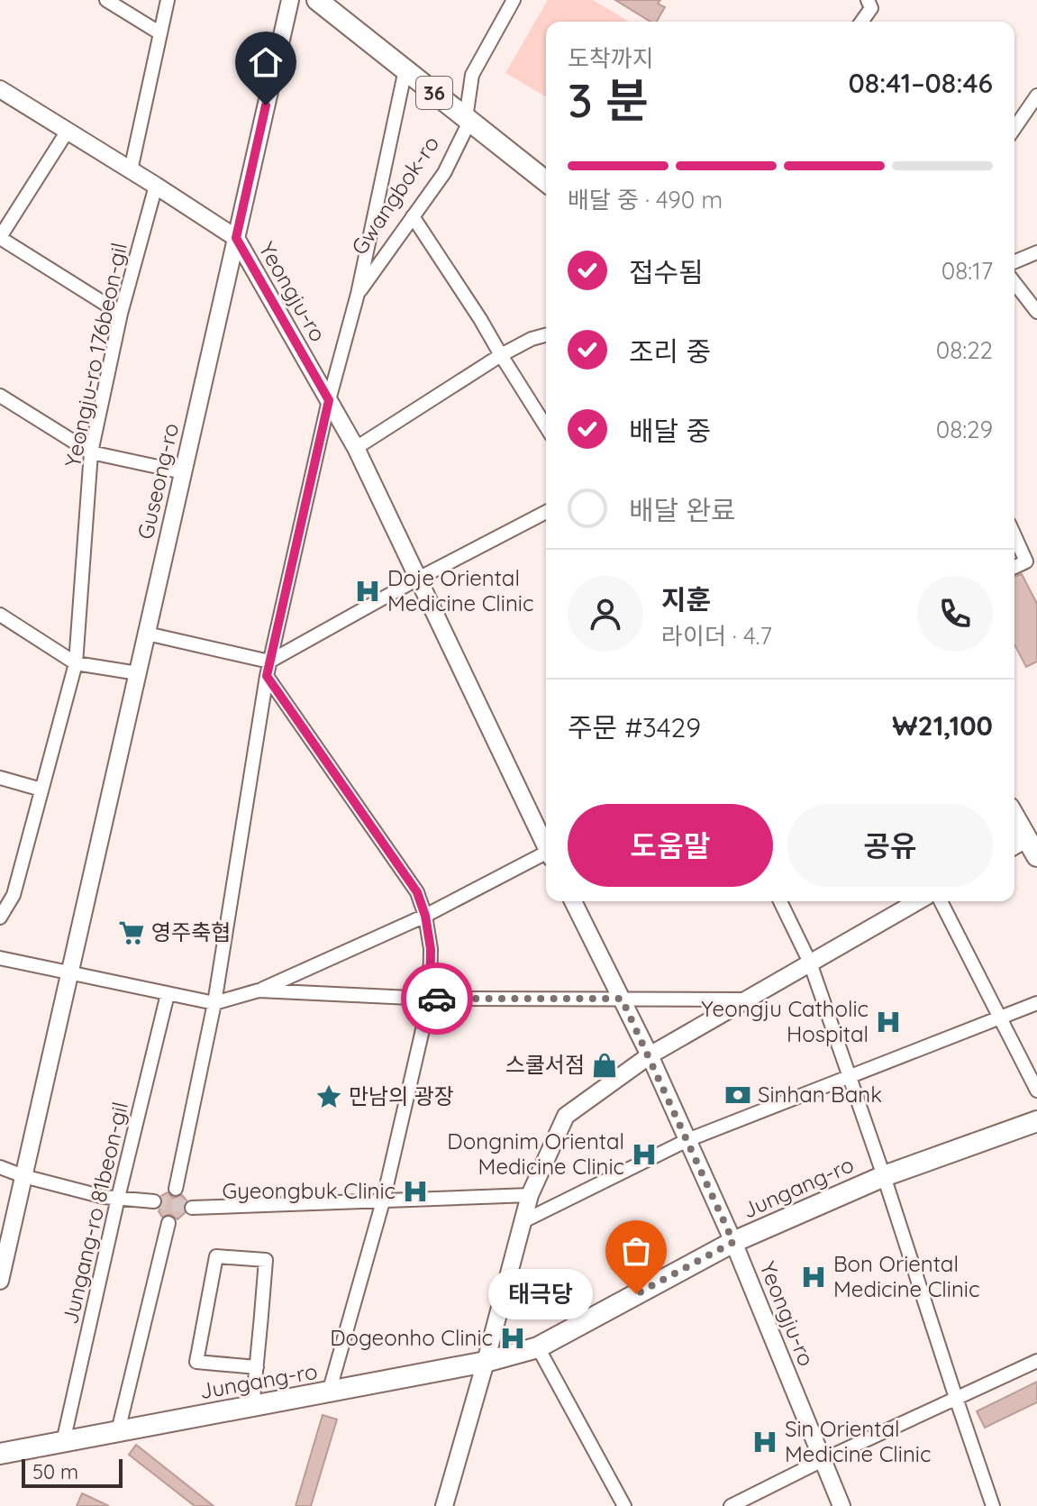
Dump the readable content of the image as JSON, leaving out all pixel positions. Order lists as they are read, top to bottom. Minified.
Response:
{"streets":{"main road":["36","Jungang-ro"],"street":["Gwangbok-ro","Yeongju-ro","Yeongju-ro 176beon-gil","Guseong-ro","Jungang-ro 81beon-gil"]},"crossings":[["36","Gwangbok-ro"],["Yeongju-ro","Yeongju-ro 176beon-gil"],["Yeongju-ro","Guseong-ro"],["Yeongju-ro","Jungang-ro"],["Jungang-ro","Jungang-ro 81beon-gil"]],"places":{"hospital":["Doje Oriental Medicine Clinic","Yeongju Catholic Hospital","Dongnim Oriental Medicine Clinic","Gyeongbuk Clinic","Bon Oriental Medicine Clinic","Dogeonho Clinic","Sin Oriental Medicine Clinic"],"supermarket":["영주축협"],"shop":["스쿨서점"],"bank":["Sinhan Bank"],"place":["만남의 광장"],"other":["태극당"]},"scale_bar":"50 m","page":{"heading":["3 분","도착까지","08:41–08:46"],"panel":["지훈","라이더 · 4.7","주문 #3429","₩21,100"],"bar":"배달 중 · 490 m","list":[["접수됨","08:17"],["조리 중","08:22"],["배달 중","08:29"],"배달 완료"],"buttons":["도움말","공유"],"bubble":"태극당","scale":"50 m"}}
